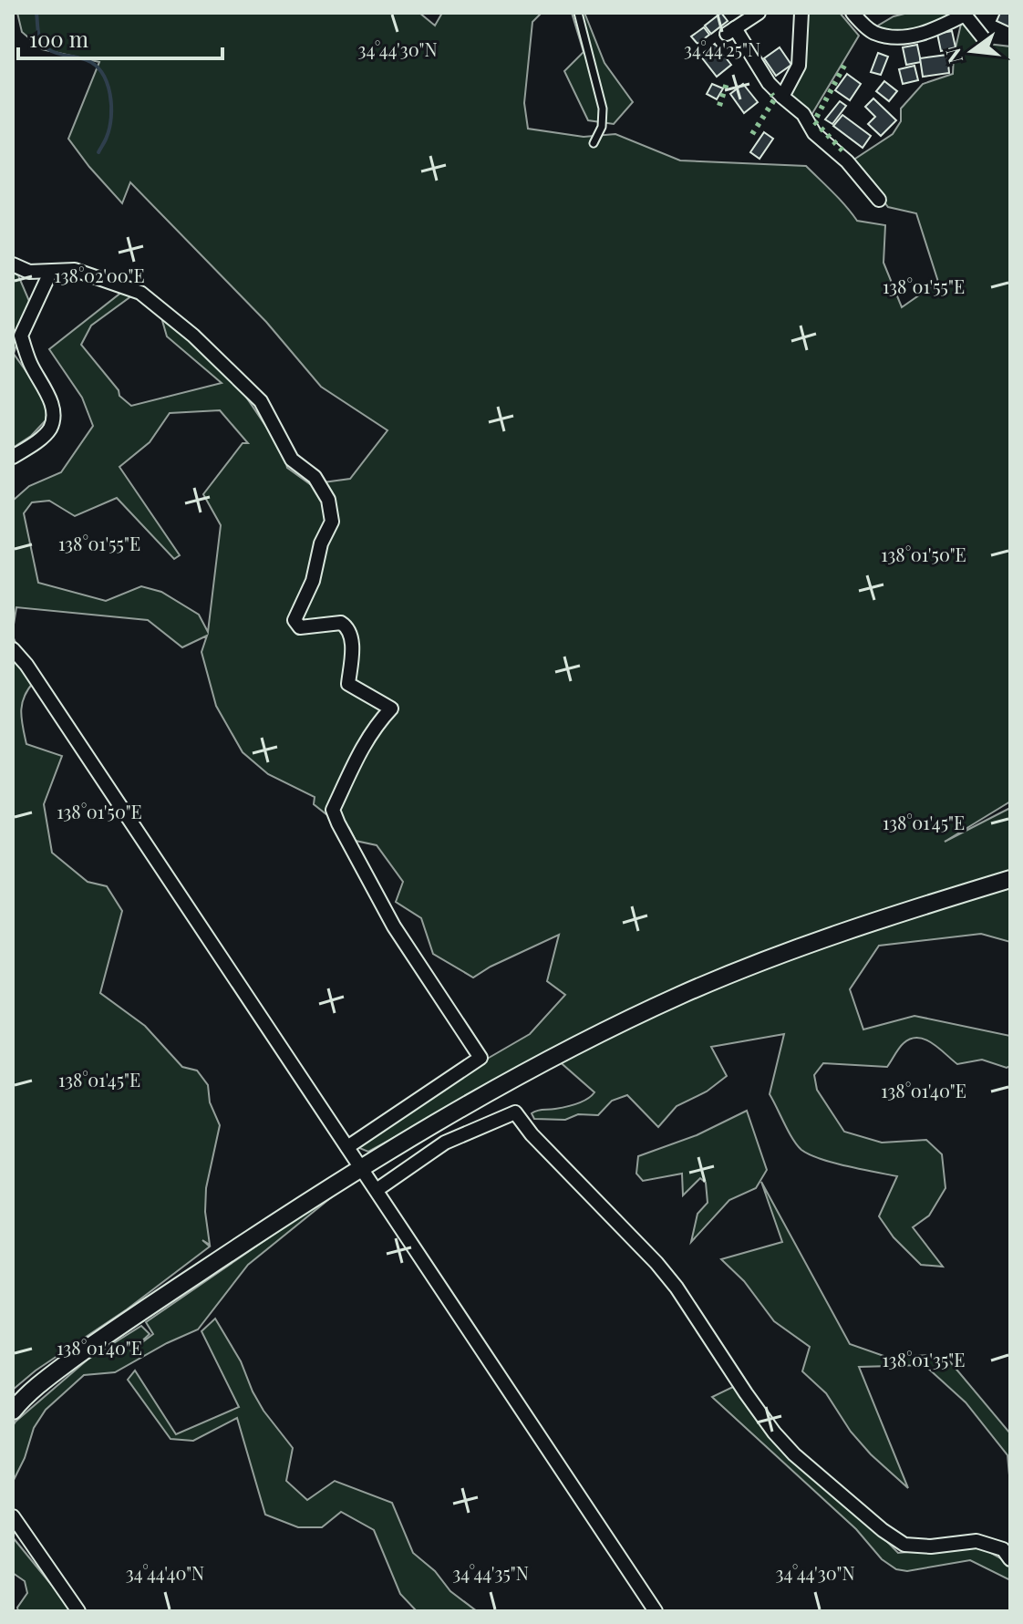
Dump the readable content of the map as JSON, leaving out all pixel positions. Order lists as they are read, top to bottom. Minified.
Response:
{"scale_bar":"100 m","north":"left","coordinates":["34°44'30\"N","34°44'25\"N","138°02'00\"E","138°01'55\"E","138°01'50\"E","138°01'45\"E","138°01'40\"E","138°01'35\"E","34°44'40\"N","34°44'35\"N"]}
